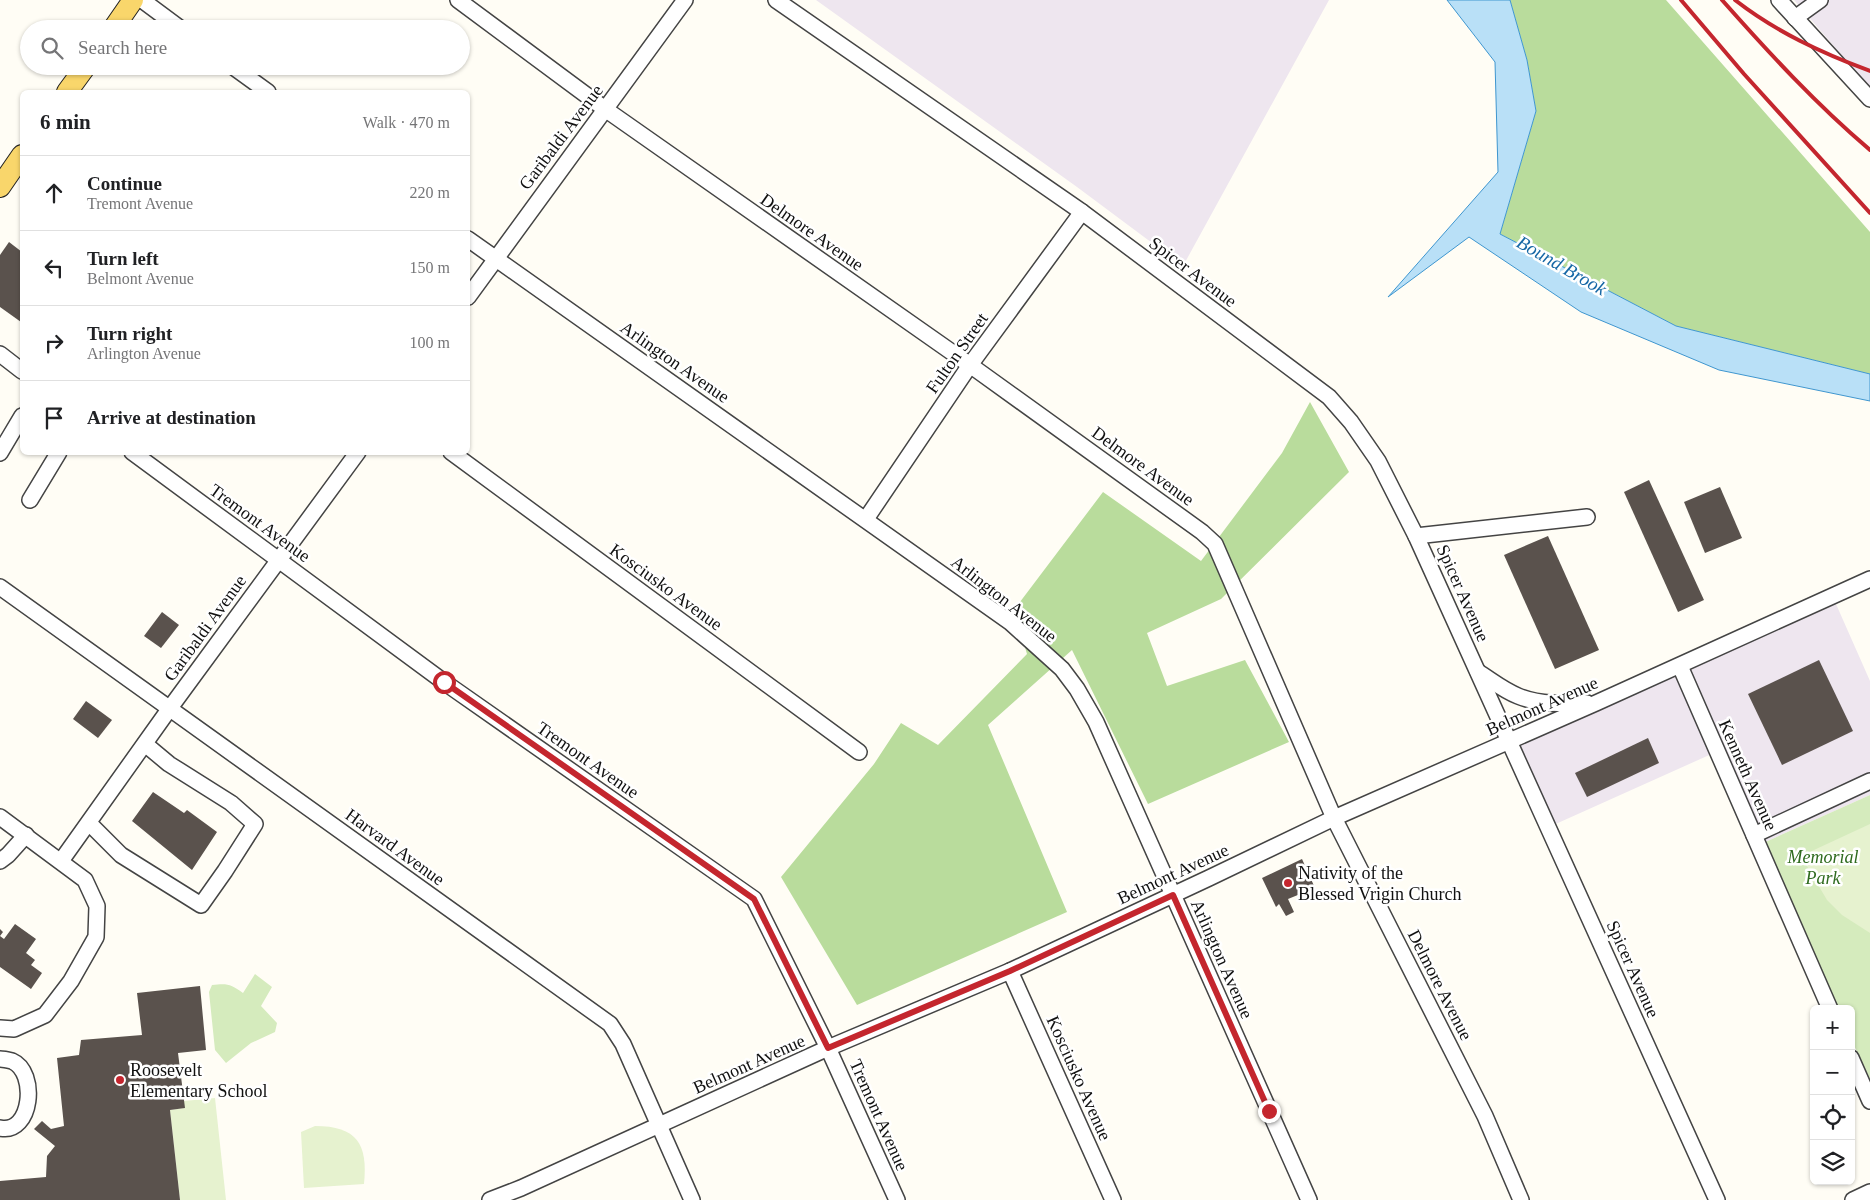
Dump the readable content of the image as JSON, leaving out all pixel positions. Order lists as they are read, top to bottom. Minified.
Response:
{"streets":{"street":["Garibaldi Avenue","Delmore Avenue","Spicer Avenue","Fulton Street","Arlington Avenue","Tremont Avenue","Kosciusko Avenue","Belmont Avenue","Kenneth Avenue","Harvard Avenue"]},"crossings":[["Garibaldi Avenue","Delmore Avenue"],["Garibaldi Avenue","Arlington Avenue"],["Garibaldi Avenue","Tremont Avenue"],["Garibaldi Avenue","Harvard Avenue"],["Delmore Avenue","Fulton Street"],["Delmore Avenue","Belmont Avenue"],["Spicer Avenue","Fulton Street"],["Spicer Avenue","Belmont Avenue"],["Fulton Street","Arlington Avenue"],["Arlington Avenue","Belmont Avenue"],["Tremont Avenue","Belmont Avenue"],["Kosciusko Avenue","Belmont Avenue"],["Belmont Avenue","Kenneth Avenue"],["Belmont Avenue","Harvard Avenue"]],"water":["Bound Brook"],"parks":["Memorial Park"],"places":["Nativity of the Blessed Vrigin Church","Roosevelt Elementary School"],"page":{"search":"Search here","heading":["6 min","Walk · 470 m"],"list":[["Continue","Tremont Avenue","220 m"],["Turn left","Belmont Avenue","150 m"],["Turn right","Arlington Avenue","100 m"],"Arrive at destination"],"map_buttons":["+","−"]}}
